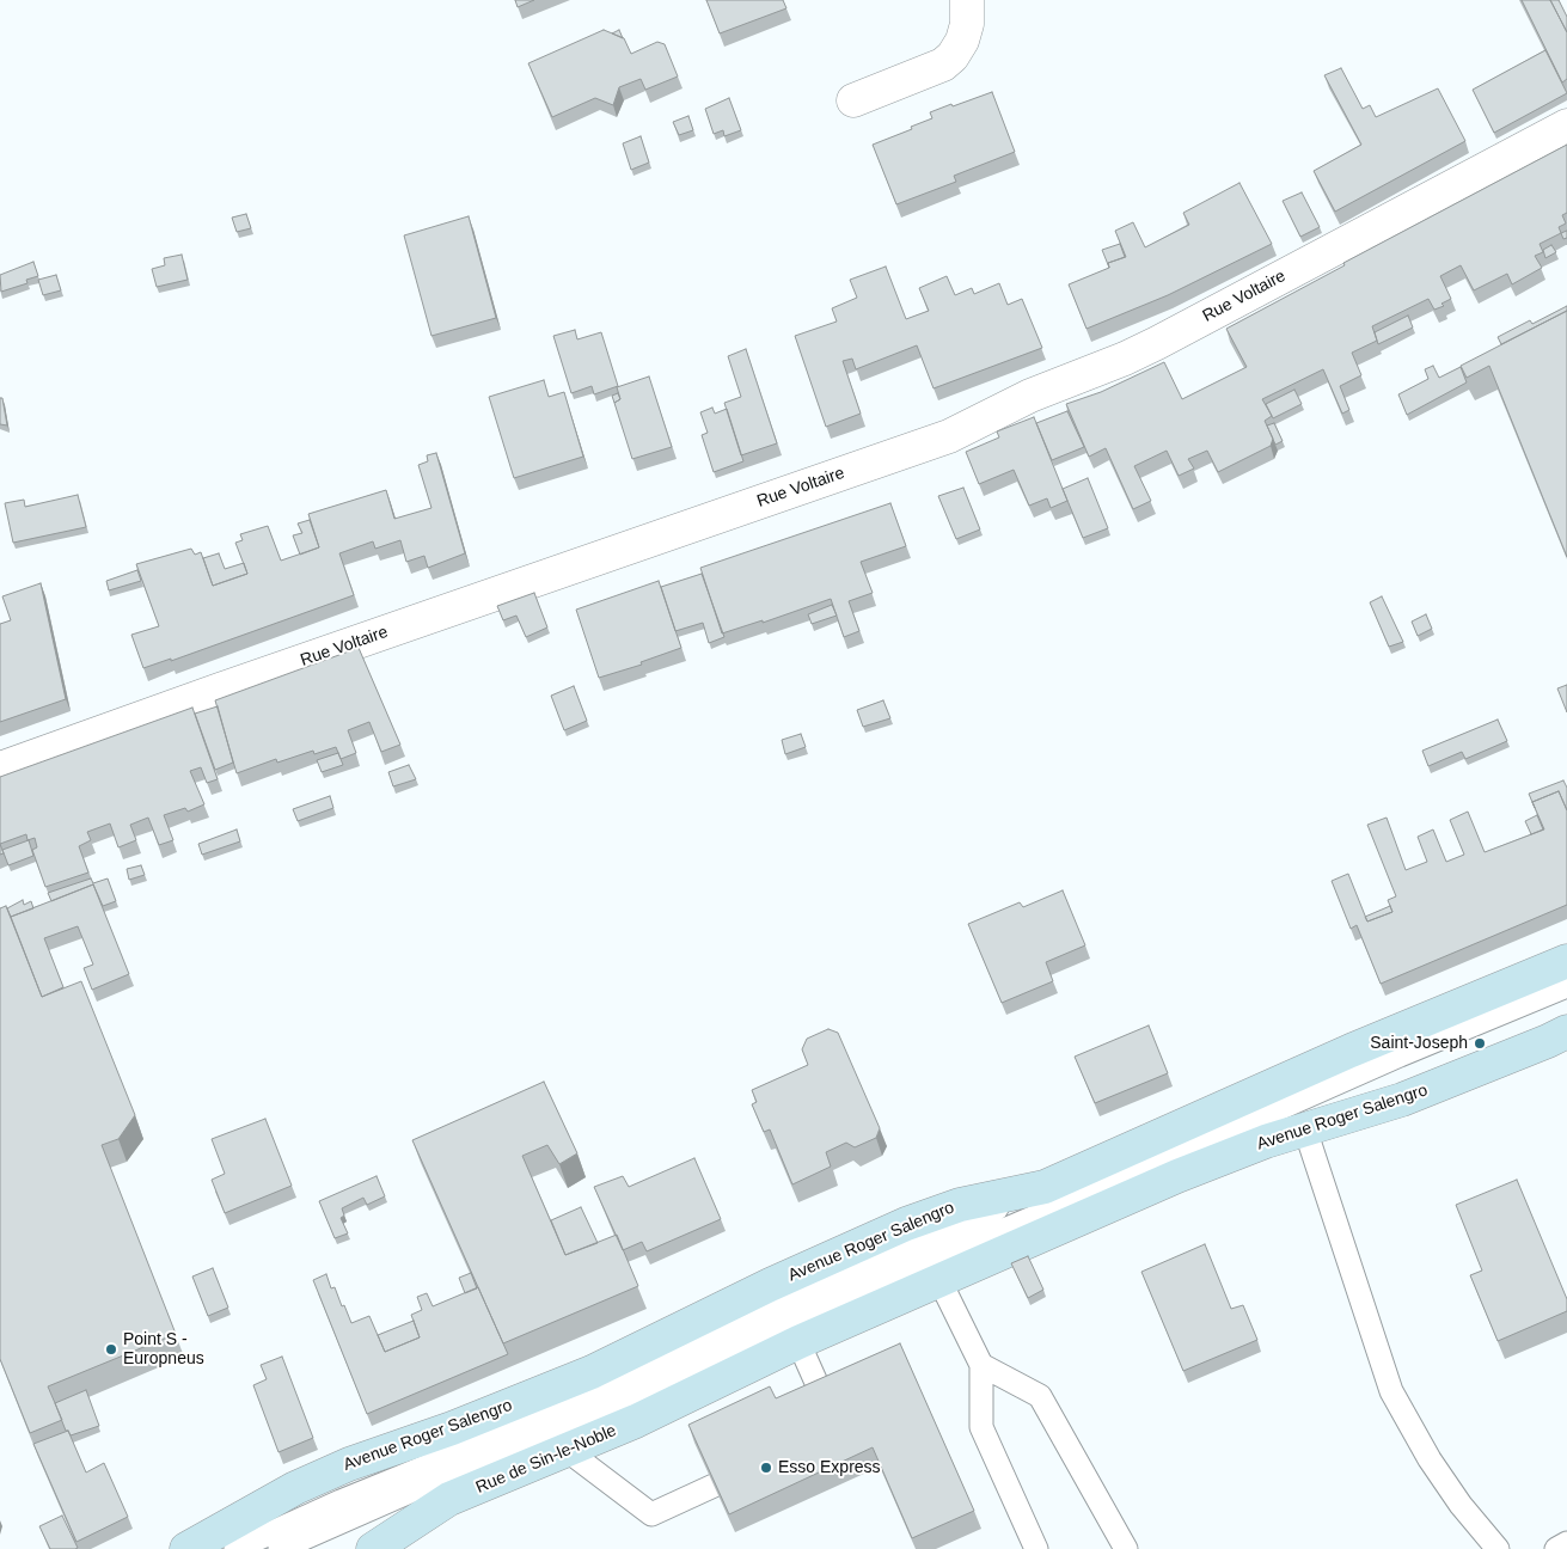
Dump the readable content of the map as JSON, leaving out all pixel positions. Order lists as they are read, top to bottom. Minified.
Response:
{"streets":{"main road":["Avenue Roger Salengro","Rue de Sin-le-Noble"],"street":["Rue Voltaire"]},"crossings":[["Avenue Roger Salengro","Rue de Sin-le-Noble"]],"places":["Saint-Joseph","Point S - Europneus","Esso Express"]}
